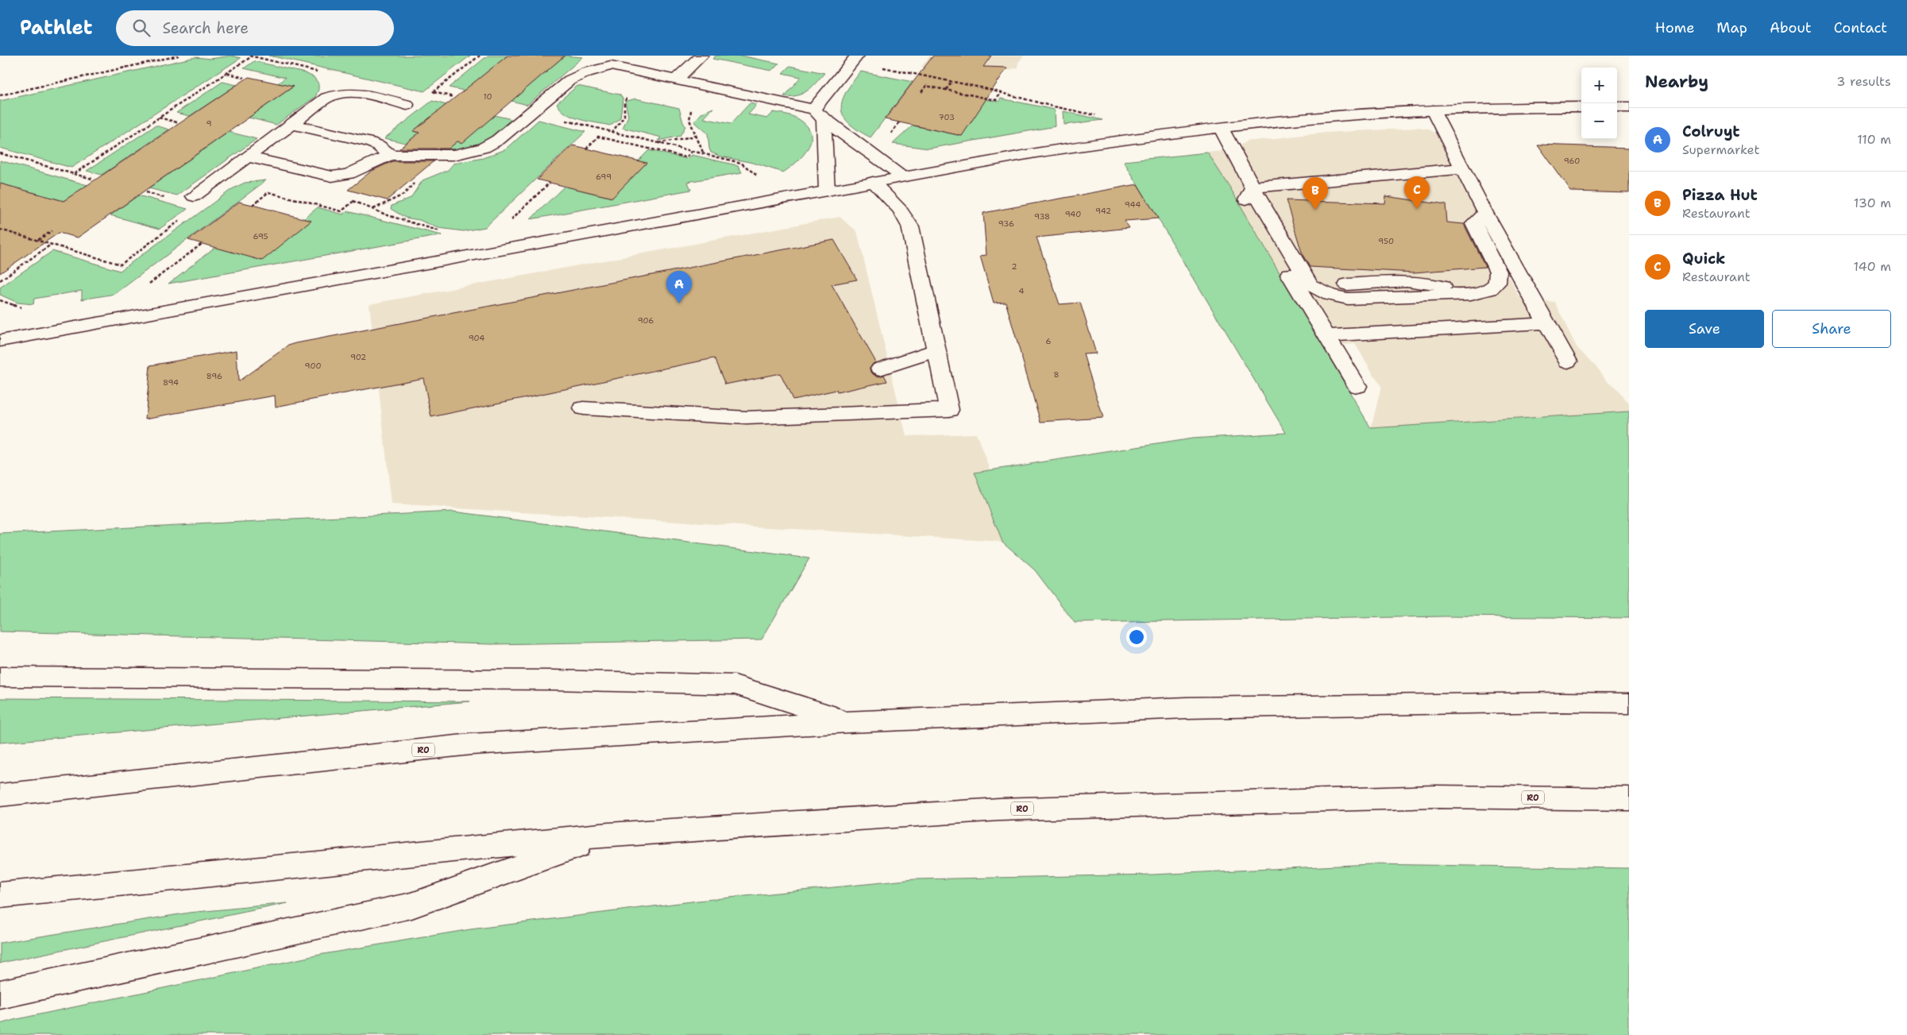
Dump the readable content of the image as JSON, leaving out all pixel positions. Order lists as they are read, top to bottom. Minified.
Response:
{"streets":{"main road":["R0"]},"house_numbers":["10","703","9","960","699","944","942","940","938","936","695","950","2","4","906","904","6","902","900","8","896","894"],"page":{"header":"Pathlet","search":"Search here","nav":["Home","Map","About","Contact"],"heading":["Nearby","3 results"],"map_buttons":["+","−"],"list":[{"mark":"A","name":"Colruyt","note":"Supermarket","value":"110 m"},{"mark":"B","name":"Pizza Hut","note":"Restaurant","value":"130 m"},{"mark":"C","name":"Quick","note":"Restaurant","value":"140 m"}],"pins":["C","B","A"],"buttons":["Save","Share"]}}
